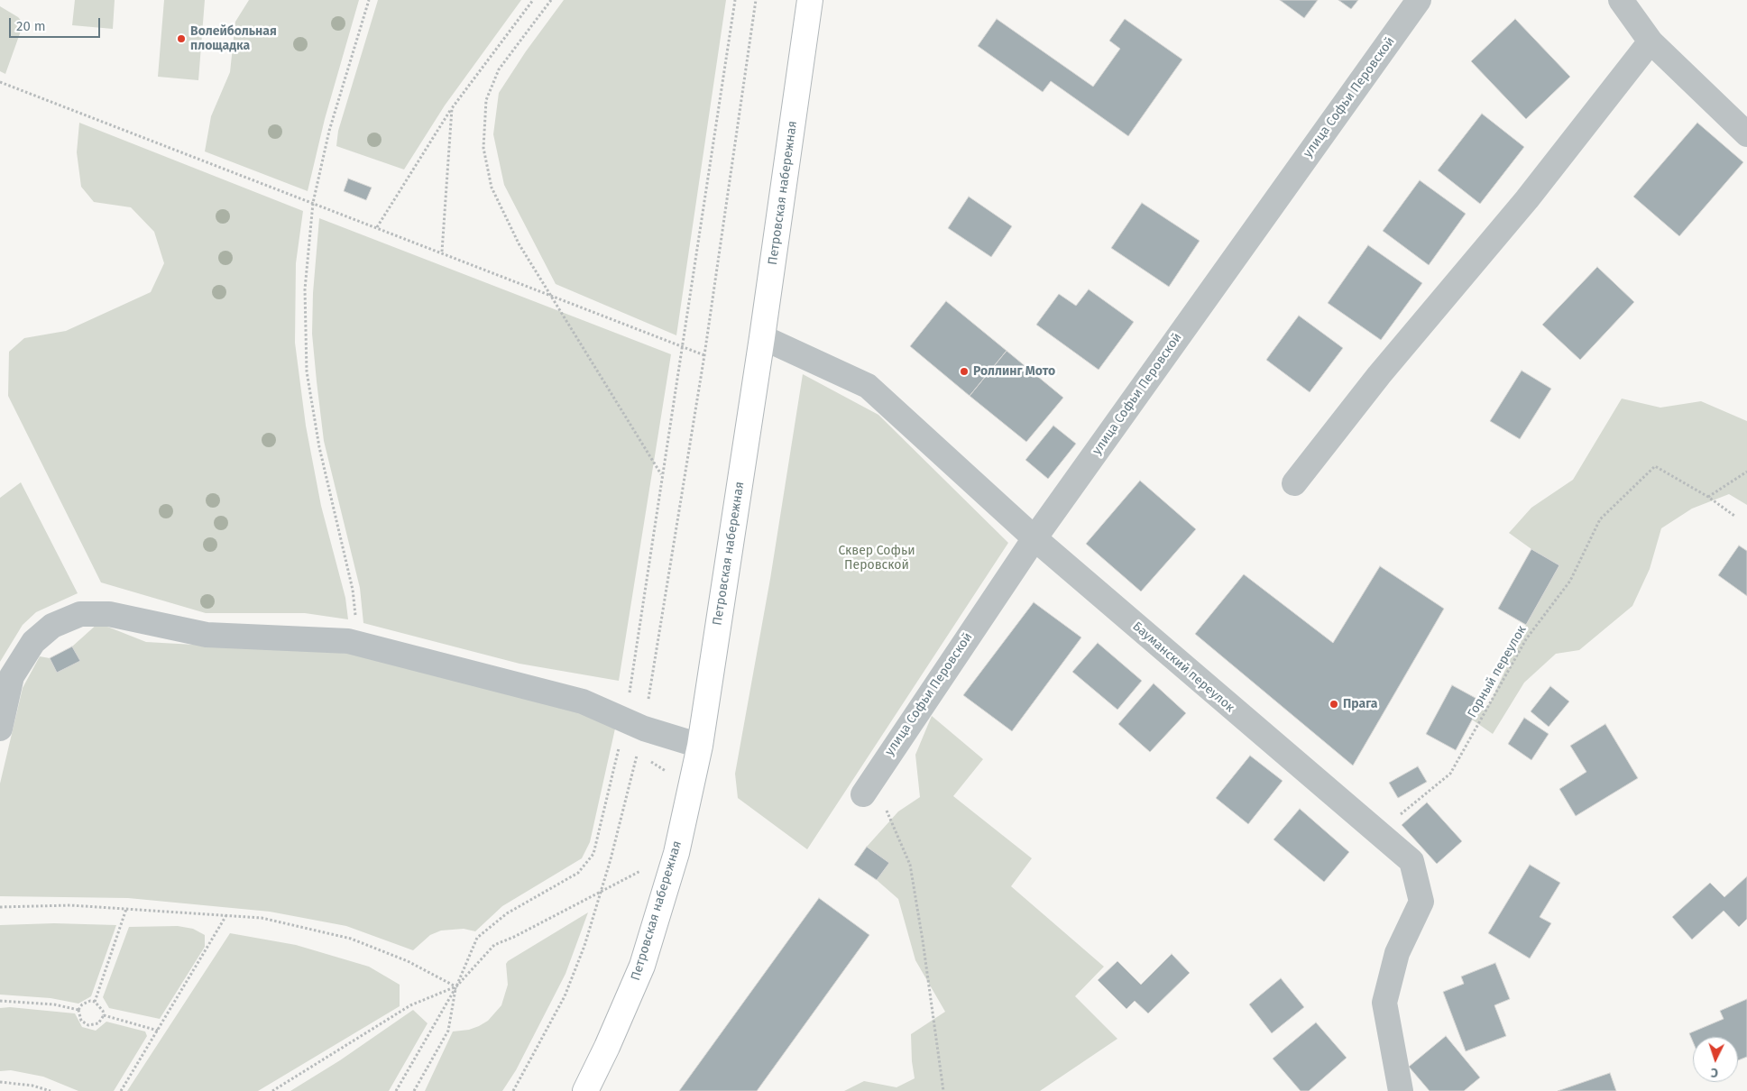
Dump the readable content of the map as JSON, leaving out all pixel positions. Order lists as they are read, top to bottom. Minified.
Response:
{"streets":{"main road":["Петровская набережная"],"street":["улица Софьи Перовской","Бауманский переулок"],"path":["Горный переулок"]},"crossings":[["улица Софьи Перовской","Бауманский переулок"],["Петровская набережная","Бауманский переулок"],["Бауманский переулок","Горный переулок"]],"parks":["Сквер Софьи Перовской"],"places":["Волейбольная площадка","Роллинг Мото","Прага"],"scale_bar":"20 m","north":"bottom"}
